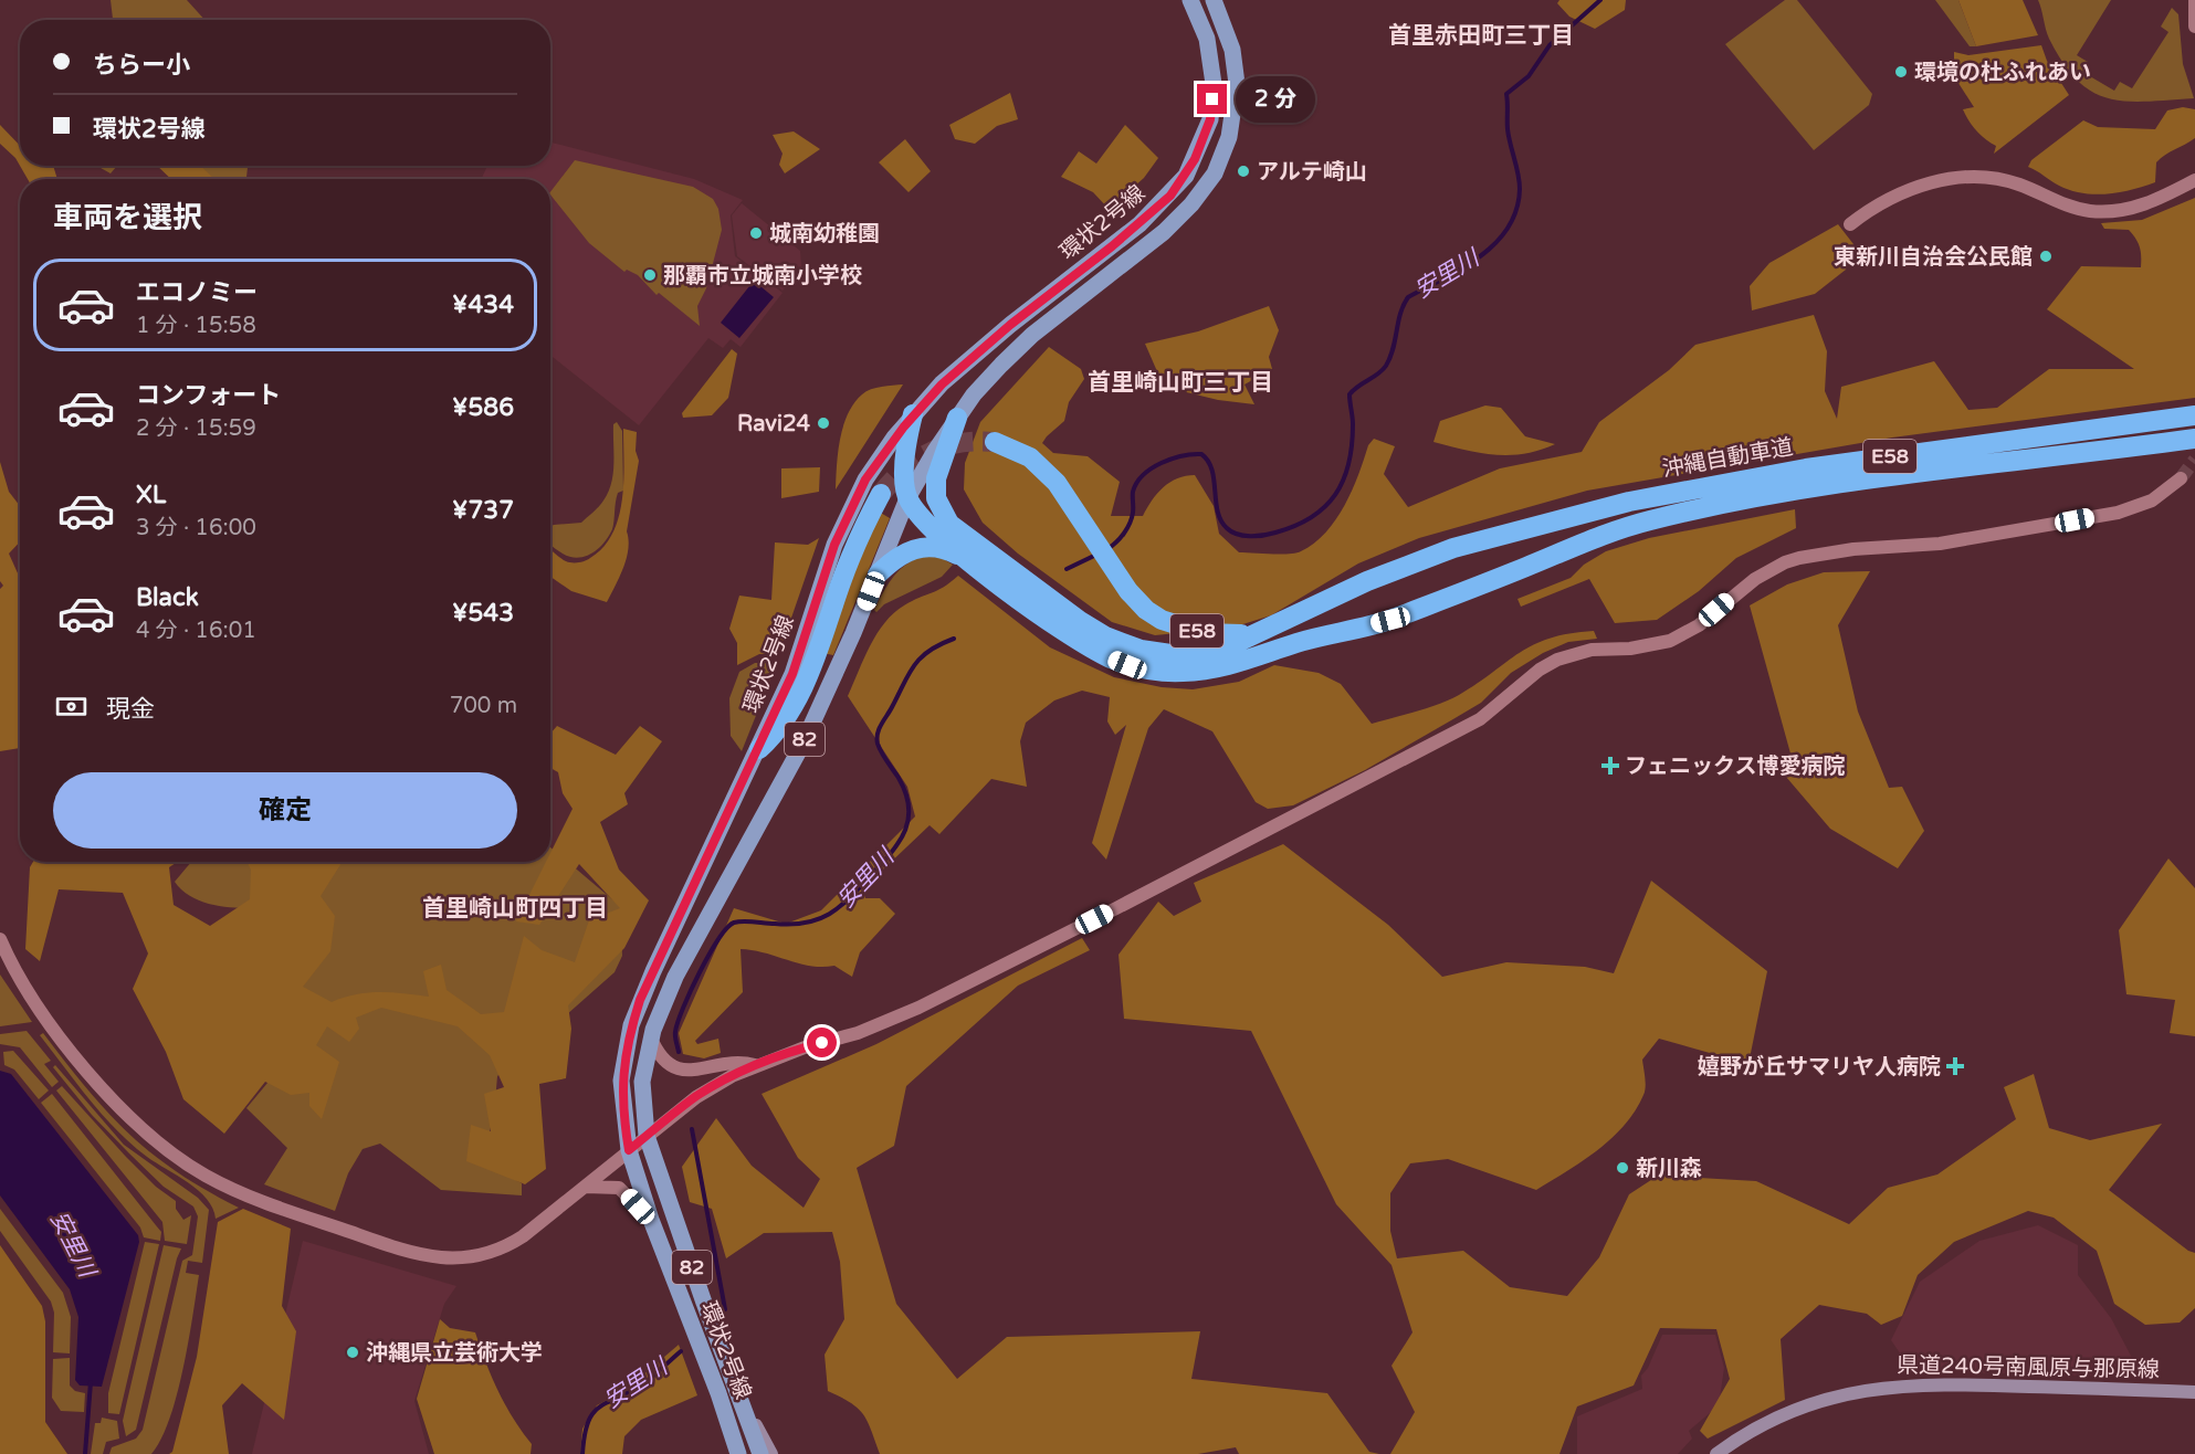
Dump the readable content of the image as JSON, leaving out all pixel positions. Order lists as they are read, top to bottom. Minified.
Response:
{"streets":{"highway":["E58","沖縄自動車道"],"main road":["環状2号線","82","県道240号南風原与那原線"]},"crossings":[["環状2号線","E58"],["E58","沖縄自動車道"]],"districts":["首里赤田町三丁目","首里崎山町三丁目","首里崎山町四丁目"],"water":["安里川"],"places":{"other":["環境の杜ふれあい","アルテ崎山","城南幼稚園","東新川自治会公民館","那覇市立城南小学校","Ravi24","新川森","沖縄県立芸術大学"],"health":["フェニックス博愛病院","嬉野が丘サマリヤ人病院"]},"page":{"banner":["ちらー小","環状2号線"],"bubble":"2 分","heading":"車両を選択","list":[{"name":"エコノミー","note":"1 分 · 15:58","value":"¥434"},{"name":"コンフォート","note":"2 分 · 15:59","value":"¥586"},{"name":"XL","note":"3 分 · 16:00","value":"¥737"},{"name":"Black","note":"4 分 · 16:01","value":"¥543"}],"pay":["現金","700 m"],"buttons":"確定"}}
